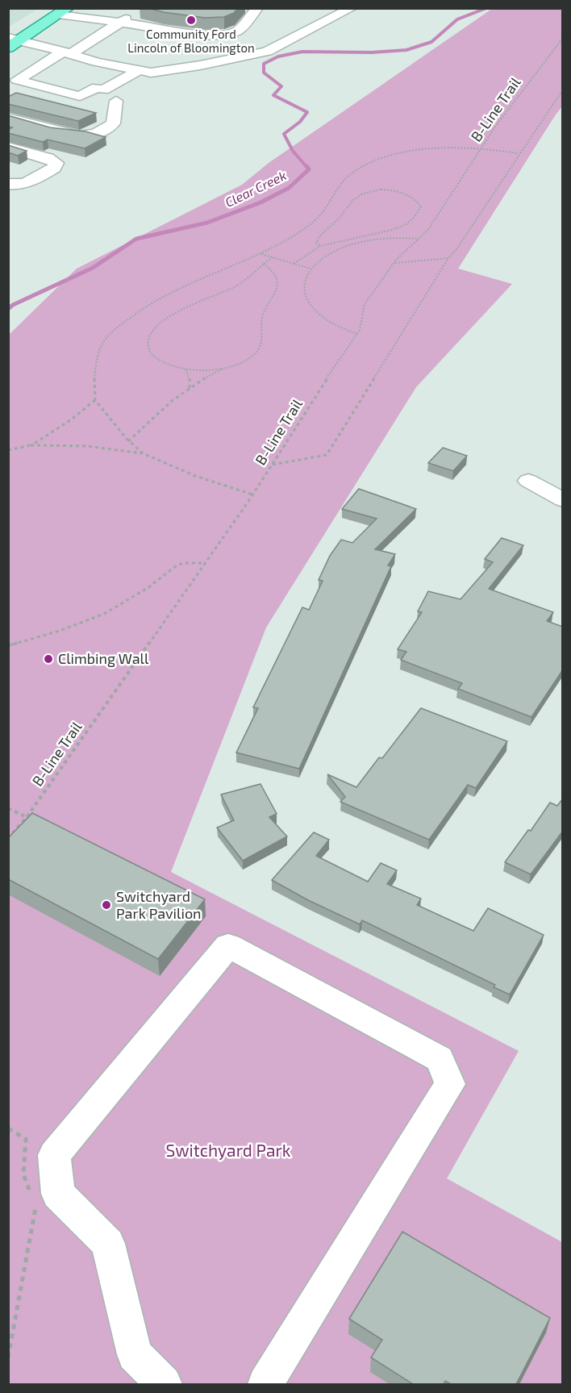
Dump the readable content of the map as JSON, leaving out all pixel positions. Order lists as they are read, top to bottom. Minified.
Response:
{"streets":{"path":["B-Line Trail"]},"water":["Clear Creek"],"parks":["Switchyard Park"],"places":["Community Ford Lincoln of Bloomington","Climbing Wall","Switchyard Park Pavilion"]}
